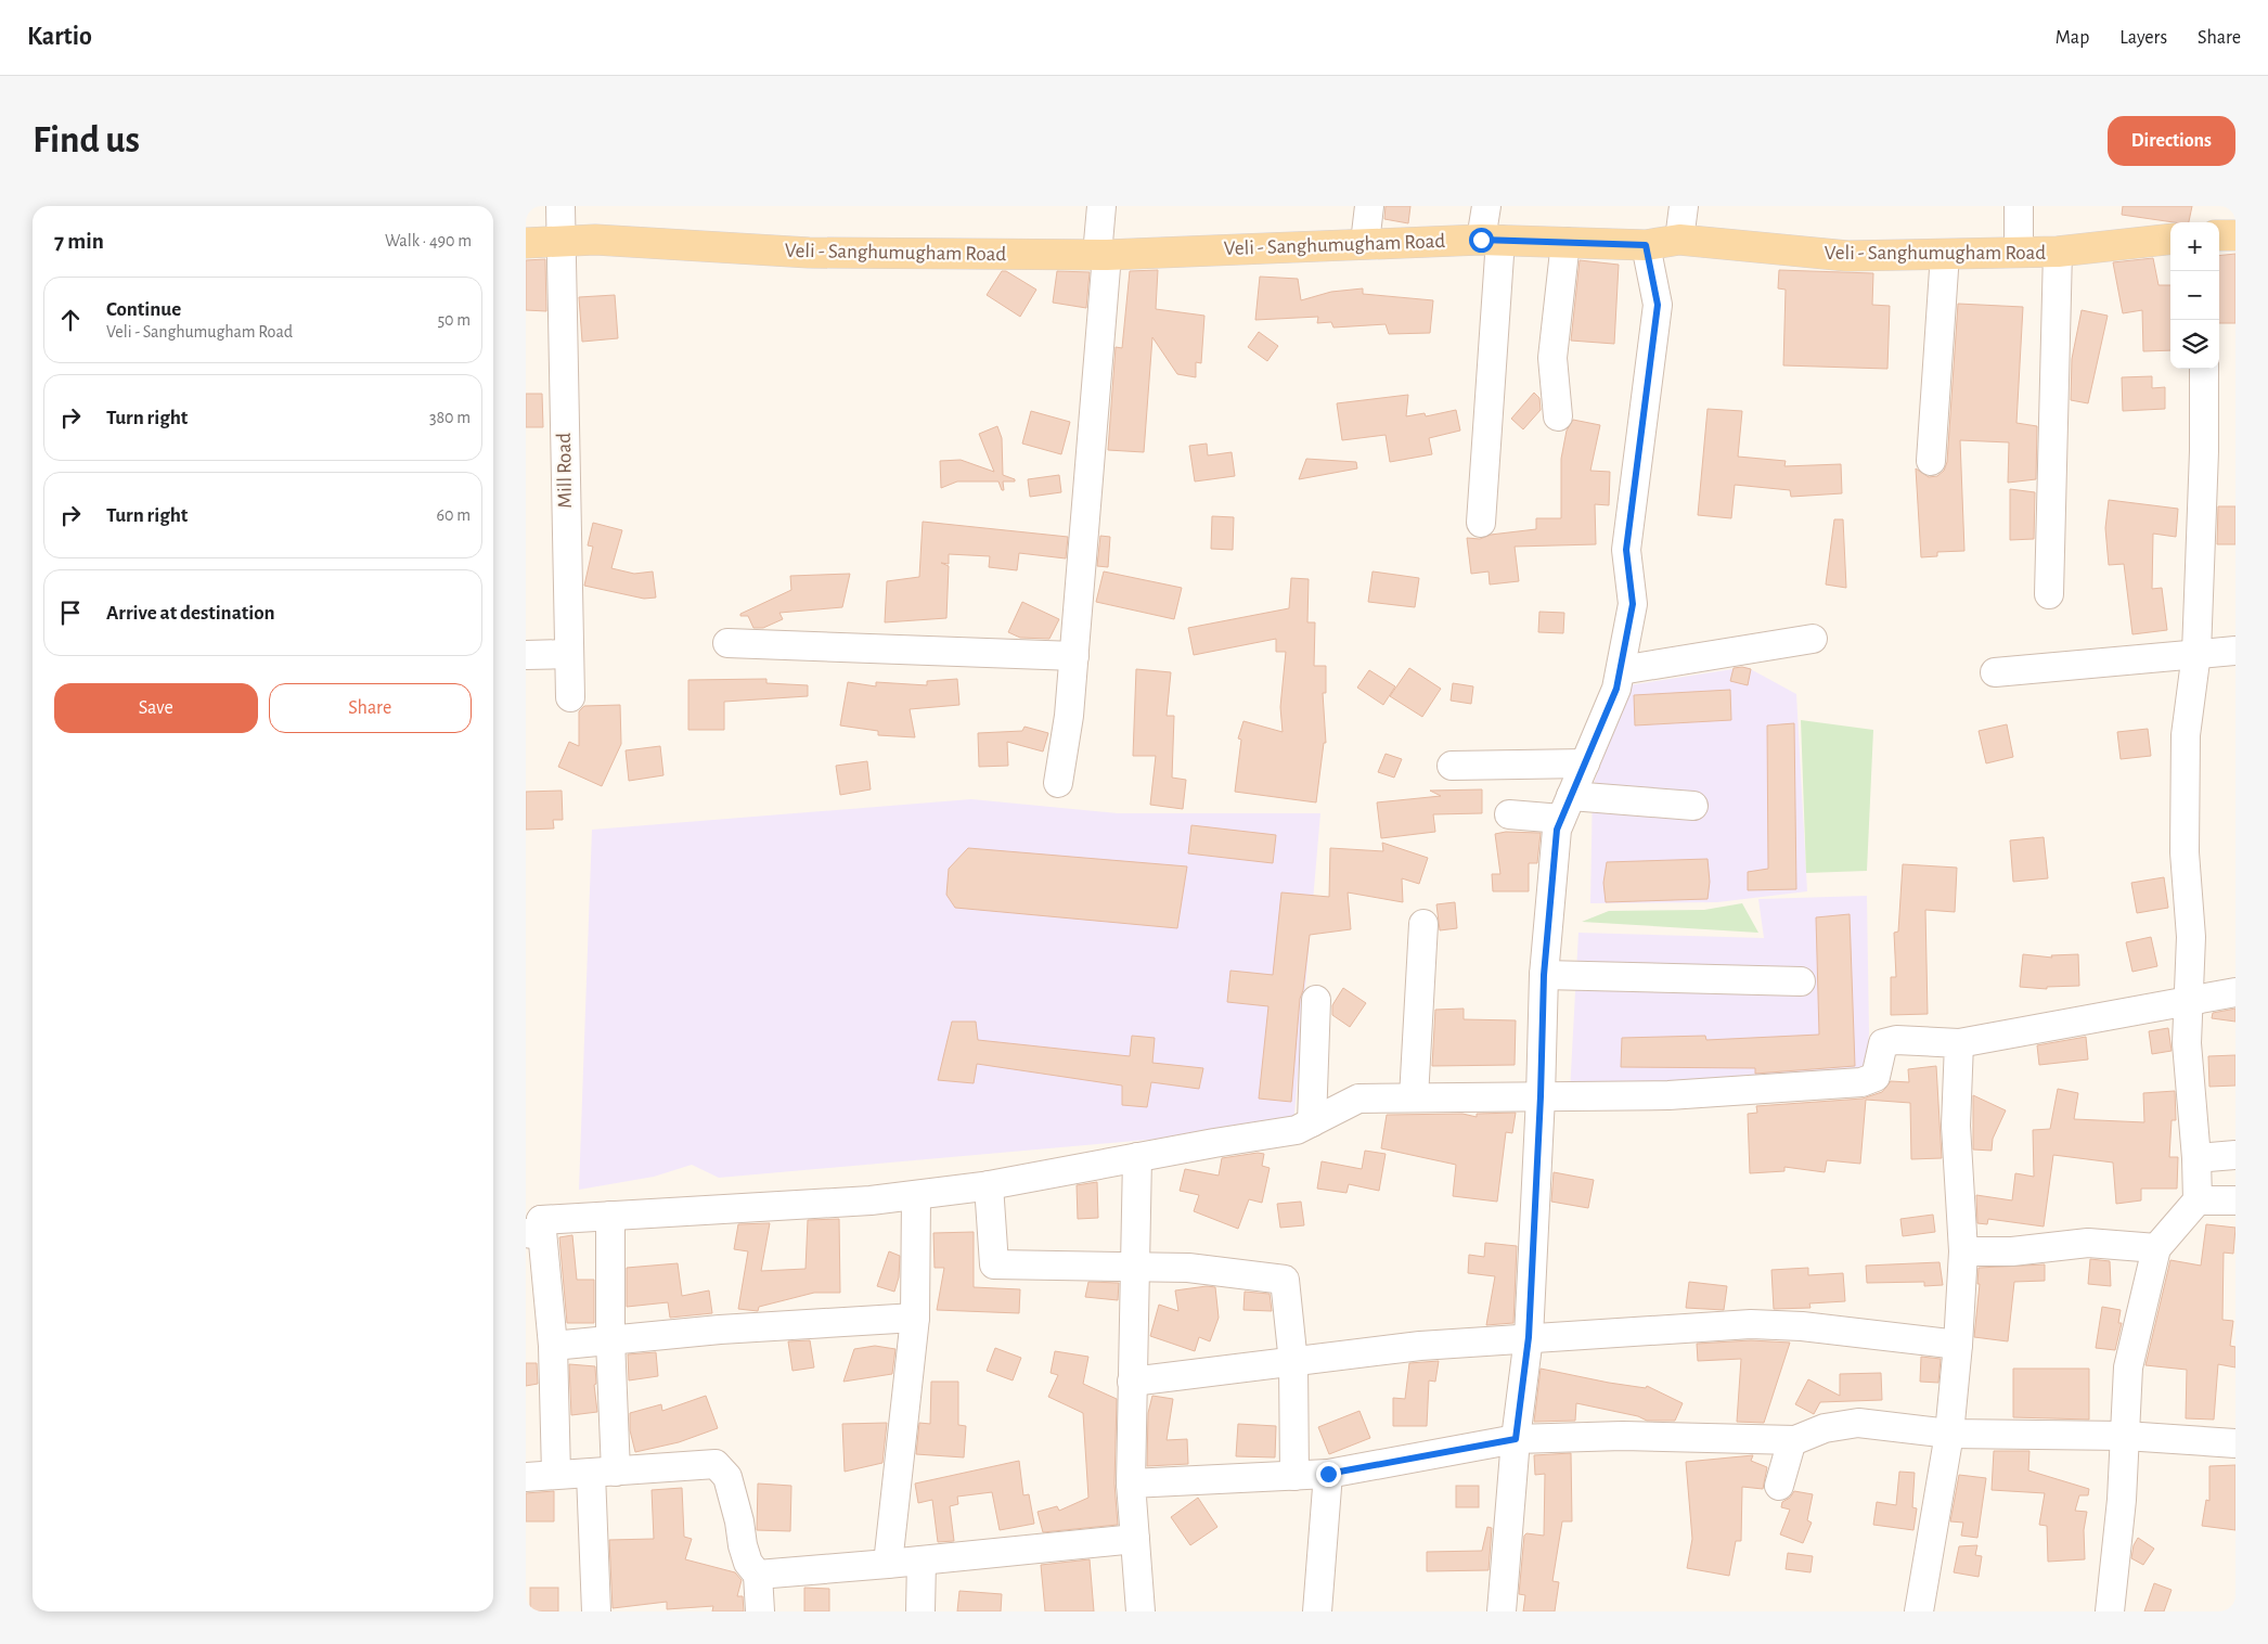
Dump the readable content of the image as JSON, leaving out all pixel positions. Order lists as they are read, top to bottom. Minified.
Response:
{"streets":{"main road":["Veli - Sanghumugham Road"],"street":["Mill Road"]},"crossings":[["Veli - Sanghumugham Road","Mill Road"]],"page":{"header":"Kartio","nav":["Map","Layers","Share"],"buttons":["Directions",["Save","Share"]],"title":"Find us","heading":["7 min","Walk · 490 m"],"map_buttons":["+","−"],"list":[["Continue","Veli - Sanghumugham Road","50 m"],["Turn right","380 m"],["Turn right","60 m"],"Arrive at destination"]}}
